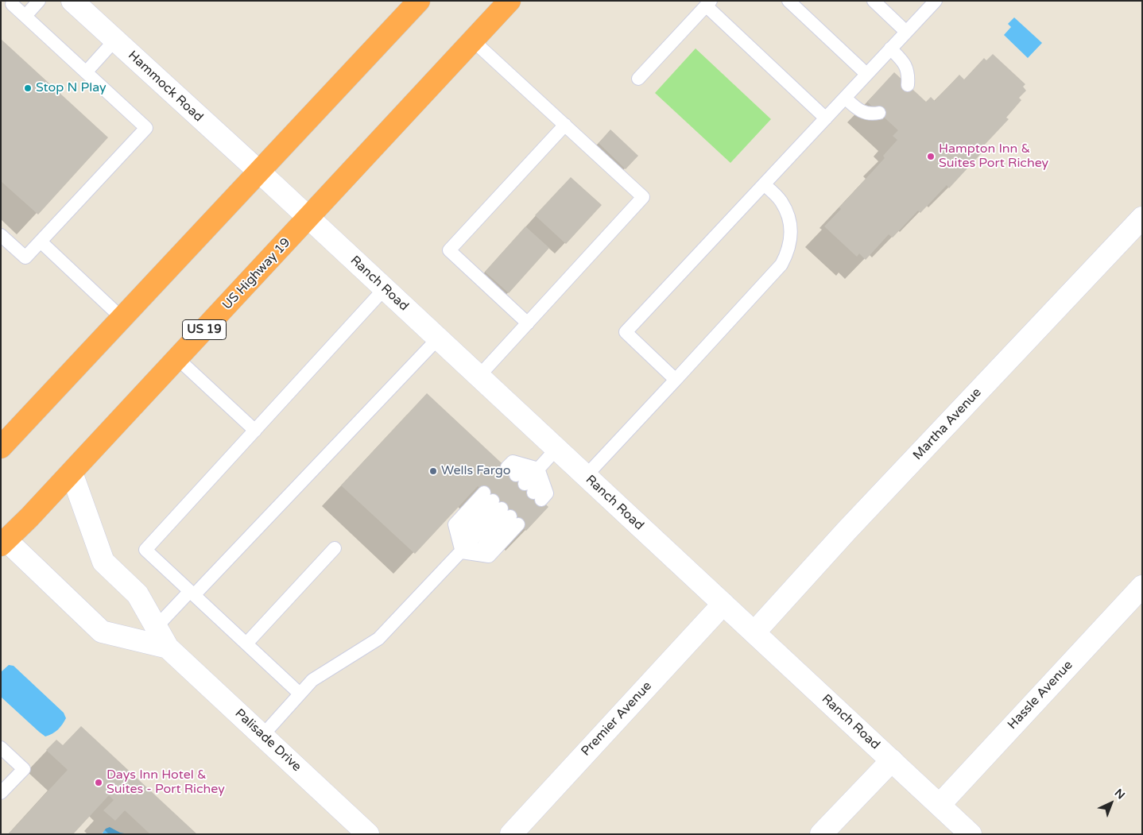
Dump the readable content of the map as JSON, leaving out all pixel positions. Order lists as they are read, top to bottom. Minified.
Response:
{"streets":{"highway":["US Highway 19","US 19"],"street":["Hammock Road","Ranch Road","Martha Avenue","Hassle Avenue","Premier Avenue","Palisade Drive"]},"crossings":[["Hammock Road","Ranch Road"],["US Highway 19","Ranch Road"],["US Highway 19","Palisade Drive"],["Ranch Road","Martha Avenue"],["Ranch Road","Hassle Avenue"],["Ranch Road","Premier Avenue"]],"places":["Stop N Play","Hampton Inn & Suites Port Richey","Wells Fargo","Days Inn Hotel & Suites - Port Richey"],"north":"top right"}
